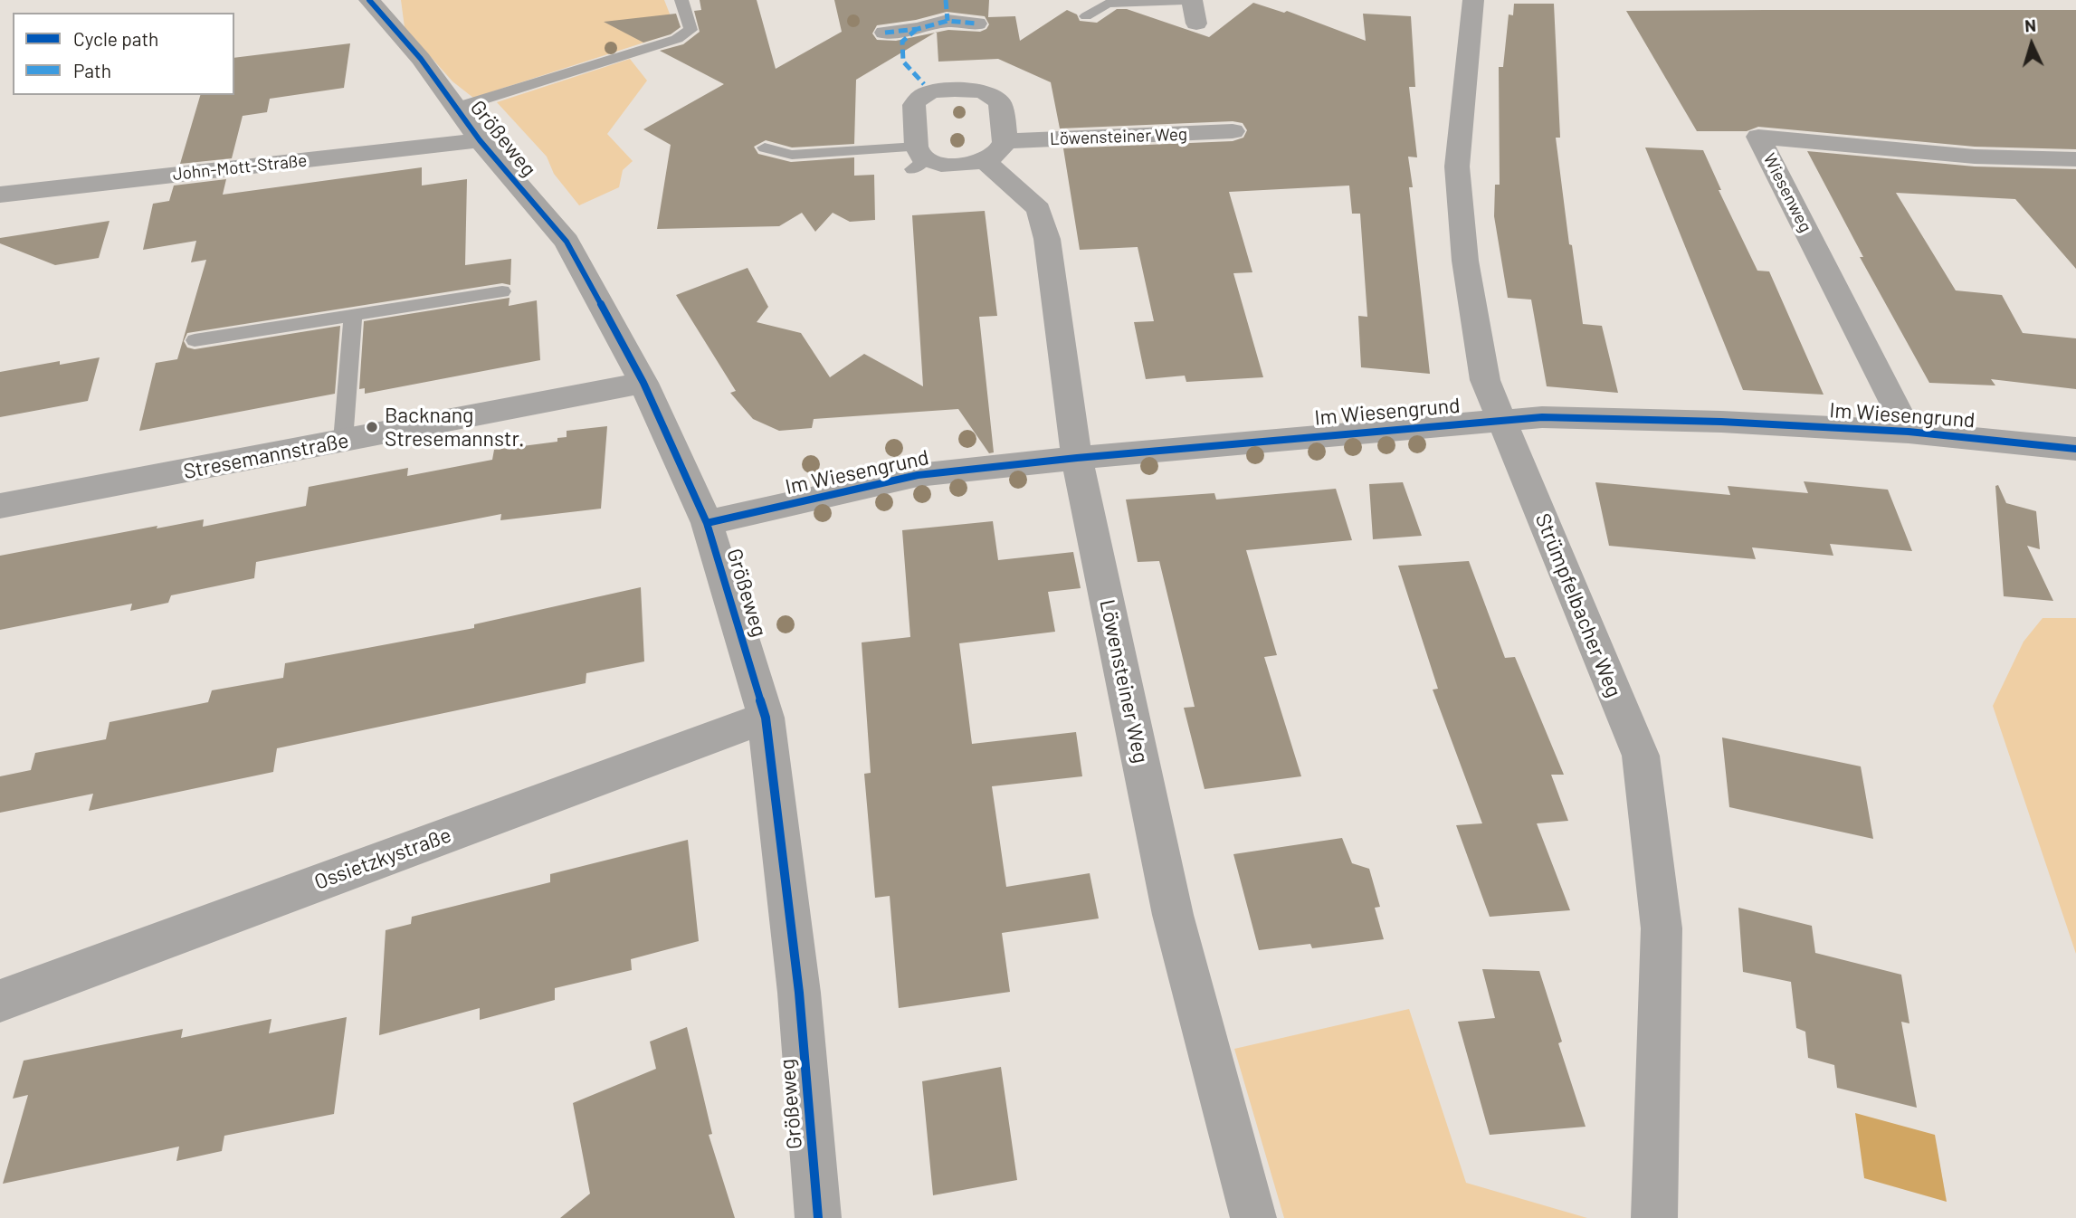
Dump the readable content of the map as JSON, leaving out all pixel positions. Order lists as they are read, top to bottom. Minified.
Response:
{"streets":{"street":["Löwensteiner Weg","Größeweg","John-Mott-Straße","Wiesenweg","Im Wiesengrund","Stresemannstraße","Strümpfelbacher Weg","Ossietzkystraße"]},"crossings":[["Löwensteiner Weg","Im Wiesengrund"],["Größeweg","John-Mott-Straße"],["Größeweg","Im Wiesengrund"],["Größeweg","Stresemannstraße"],["Größeweg","Ossietzkystraße"],["Wiesenweg","Im Wiesengrund"],["Im Wiesengrund","Strümpfelbacher Weg"]],"places":["Backnang Stresemannstr."],"legend":["Cycle path","Path"],"north":"top"}
